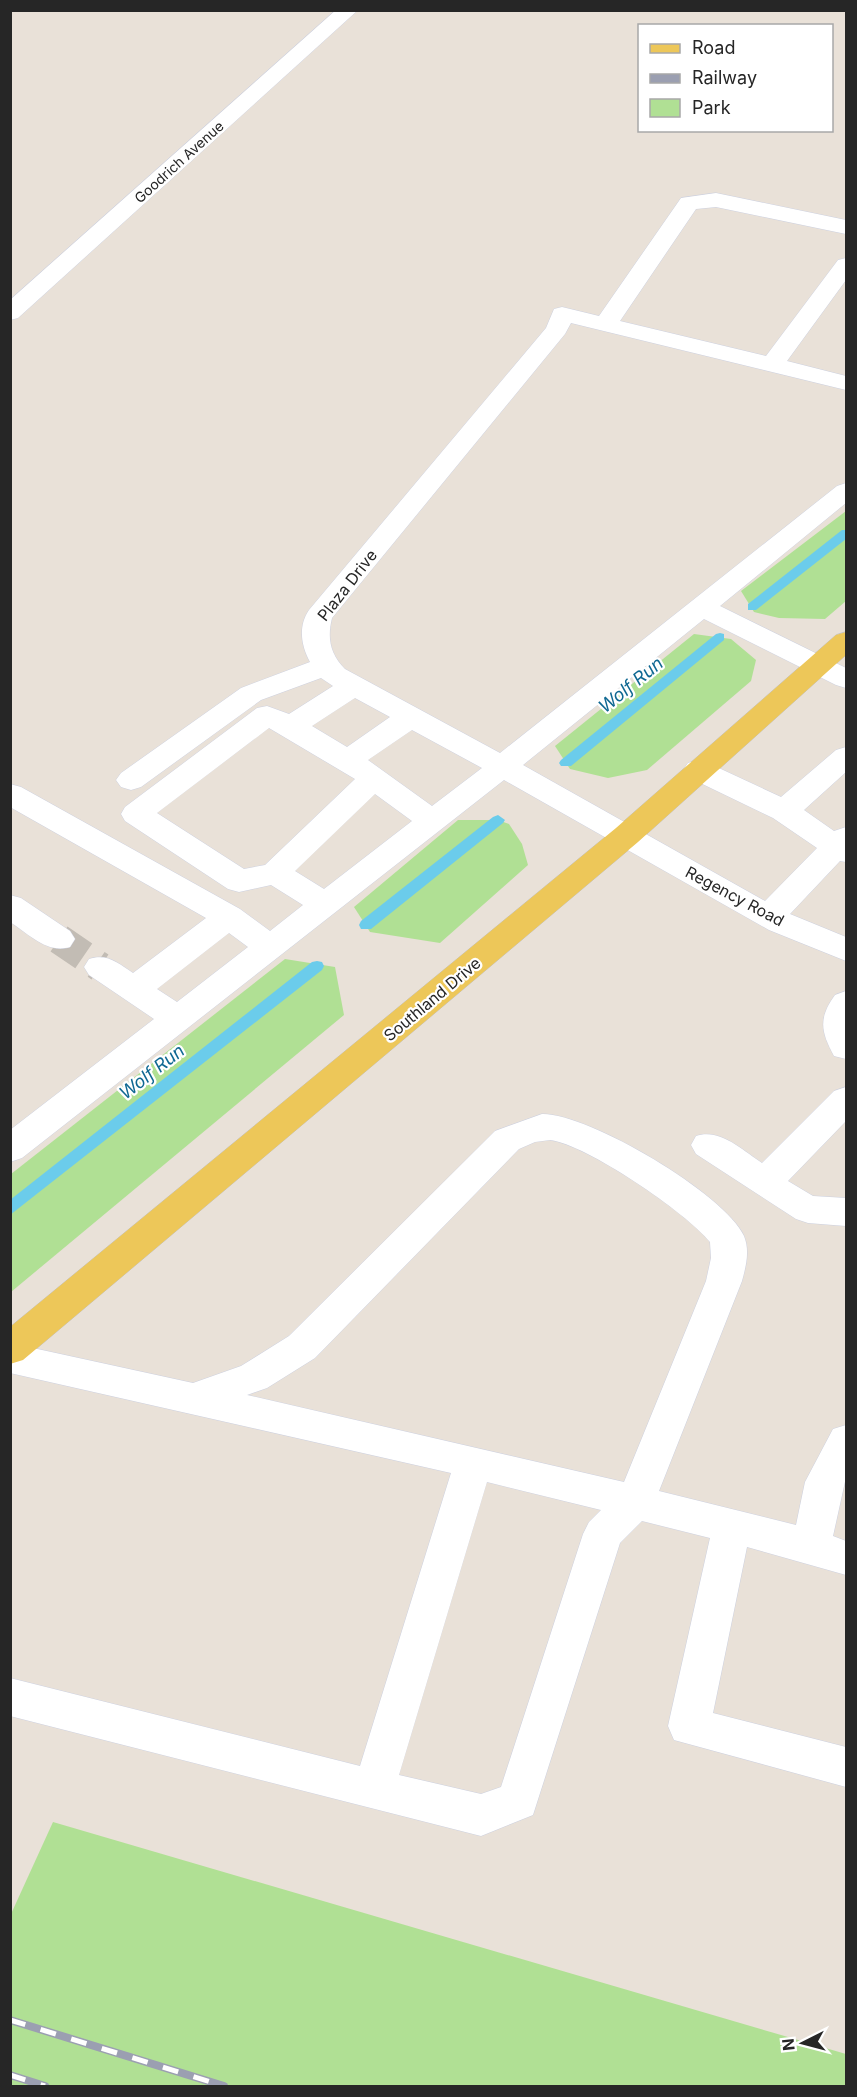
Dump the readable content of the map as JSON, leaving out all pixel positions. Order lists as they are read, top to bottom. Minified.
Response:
{"streets":{"main road":["Southland Drive"],"street":["Goodrich Avenue","Plaza Drive","Regency Road"]},"crossings":[["Regency Road","Southland Drive"]],"water":["Wolf Run"],"legend":["Road","Railway","Park"],"north":"left"}
